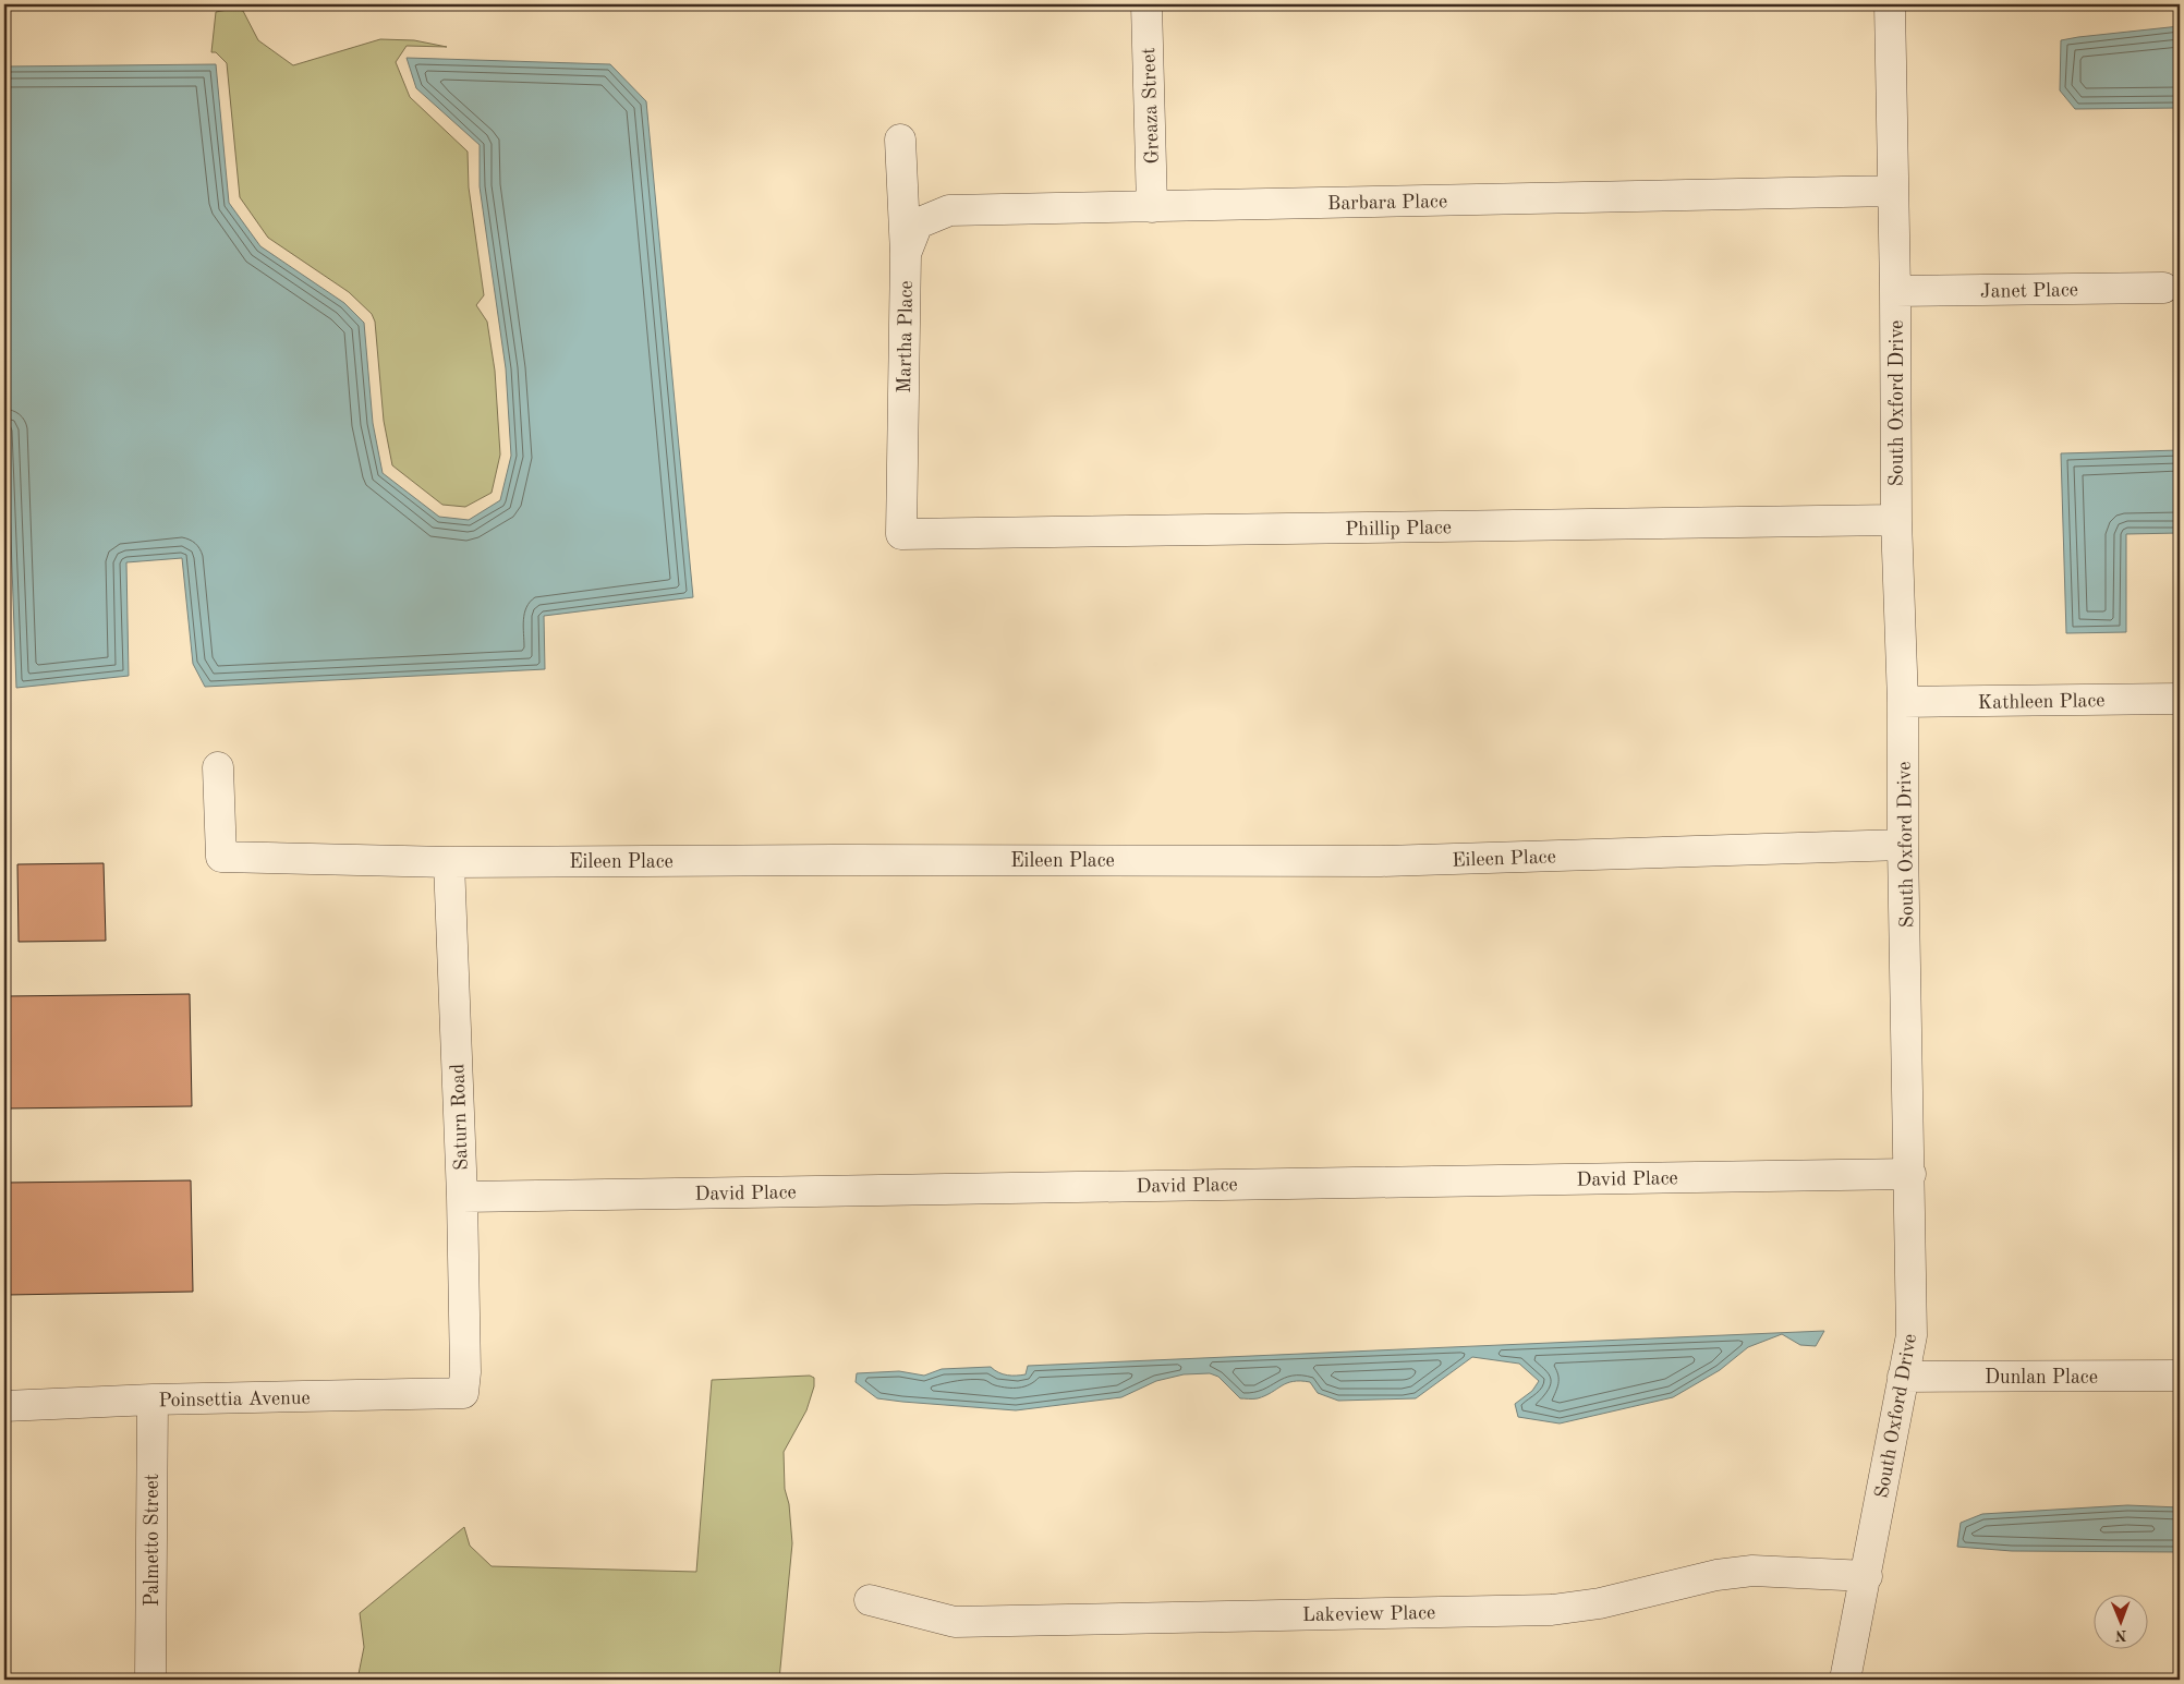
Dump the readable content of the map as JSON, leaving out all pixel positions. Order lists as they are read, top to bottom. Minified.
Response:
{"streets":{"street":["Greaza Street","Barbara Place","Janet Place","Martha Place","South Oxford Drive","Phillip Place","Kathleen Place","Eileen Place","Saturn Road","David Place","Dunlan Place","Poinsettia Avenue","Palmetto Street","Lakeview Place"]},"crossings":[["Greaza Street","Barbara Place"],["Barbara Place","Martha Place"],["Barbara Place","South Oxford Drive"],["Janet Place","South Oxford Drive"],["Martha Place","Phillip Place"],["South Oxford Drive","Phillip Place"],["South Oxford Drive","Kathleen Place"],["South Oxford Drive","Eileen Place"],["South Oxford Drive","David Place"],["South Oxford Drive","Dunlan Place"],["South Oxford Drive","Lakeview Place"],["Eileen Place","Saturn Road"],["Saturn Road","David Place"],["Saturn Road","Poinsettia Avenue"],["Poinsettia Avenue","Palmetto Street"]],"north":"bottom"}
